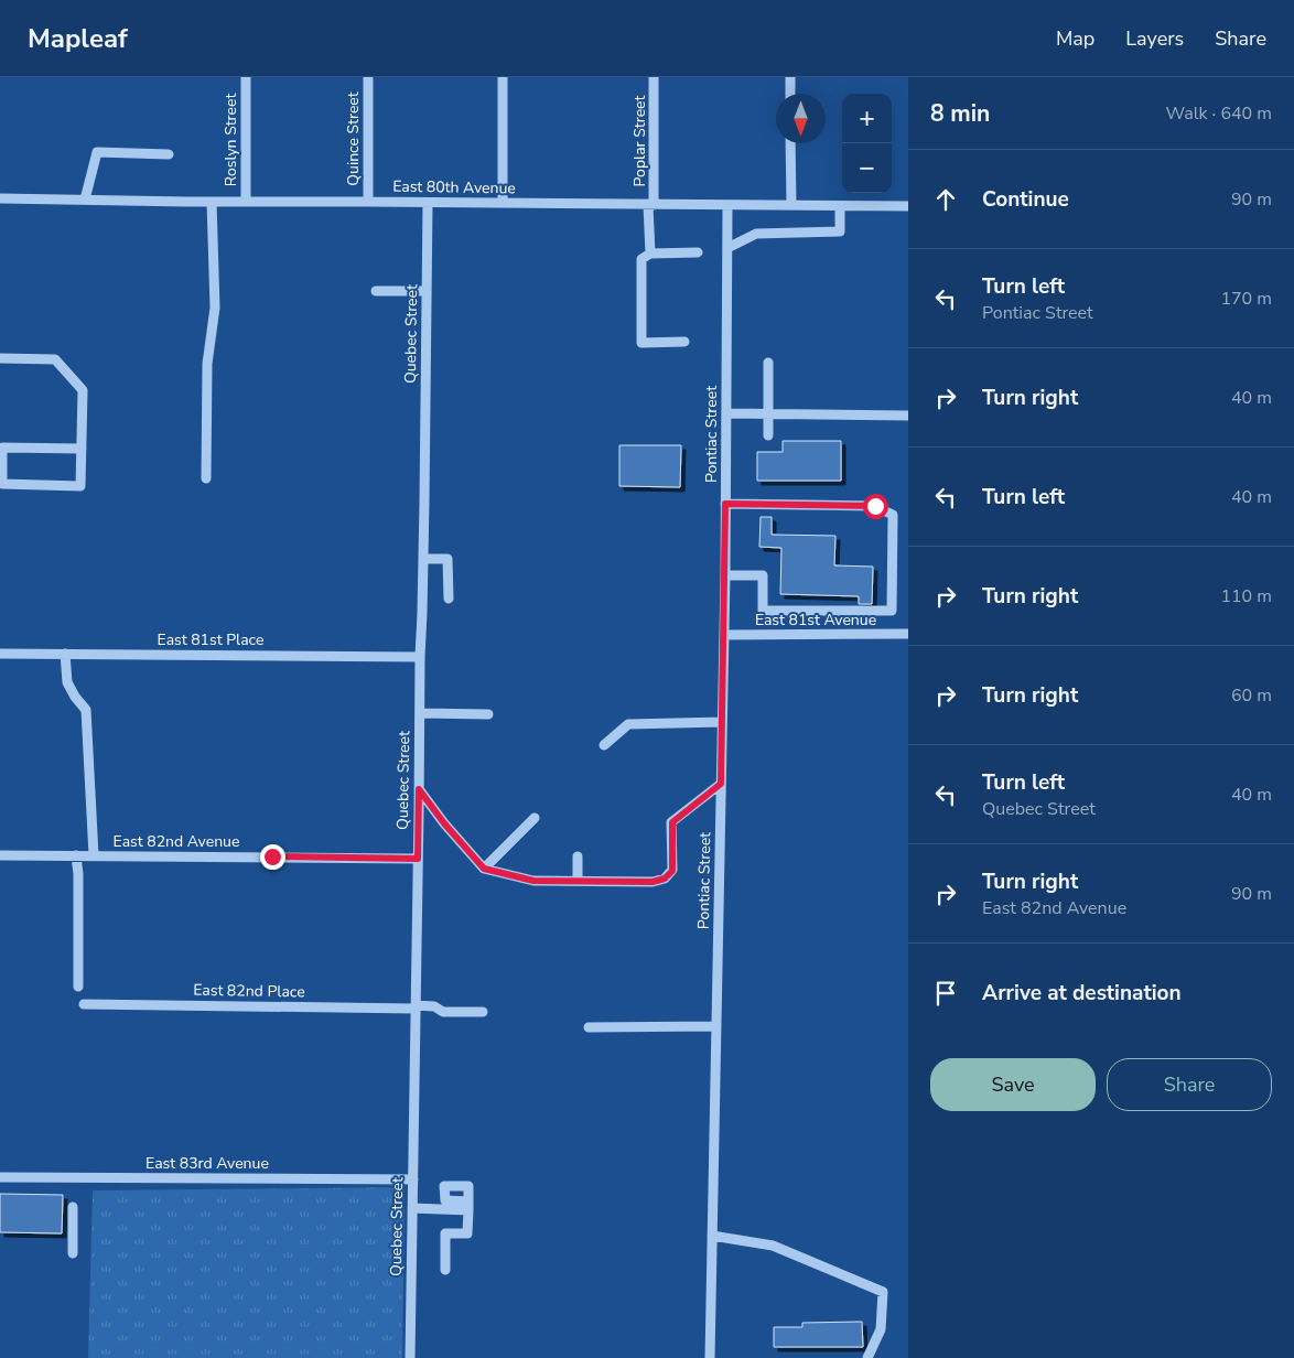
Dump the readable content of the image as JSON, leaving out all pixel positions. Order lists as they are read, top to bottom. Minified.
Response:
{"streets":{"street":["Quince Street","Roslyn Street","Poplar Street","East 80th Avenue","Quebec Street","Pontiac Street","East 81st Avenue","East 81st Place","East 82nd Avenue","East 82nd Place","East 83rd Avenue"]},"crossings":[["Quince Street","East 80th Avenue"],["Roslyn Street","East 80th Avenue"],["Poplar Street","East 80th Avenue"],["East 80th Avenue","Quebec Street"],["East 80th Avenue","Pontiac Street"],["Quebec Street","East 81st Place"],["Quebec Street","East 82nd Avenue"],["Quebec Street","East 82nd Place"],["Quebec Street","East 83rd Avenue"],["Pontiac Street","East 81st Avenue"]],"north":"bottom","page":{"header":"Mapleaf","nav":["Map","Layers","Share"],"heading":["8 min","Walk · 640 m"],"map_buttons":["+","−"],"list":[["Continue","90 m"],["Turn left","Pontiac Street","170 m"],["Turn right","40 m"],["Turn left","40 m"],["Turn right","110 m"],["Turn right","60 m"],["Turn left","Quebec Street","40 m"],["Turn right","East 82nd Avenue","90 m"],"Arrive at destination"],"buttons":["Save","Share"]}}
